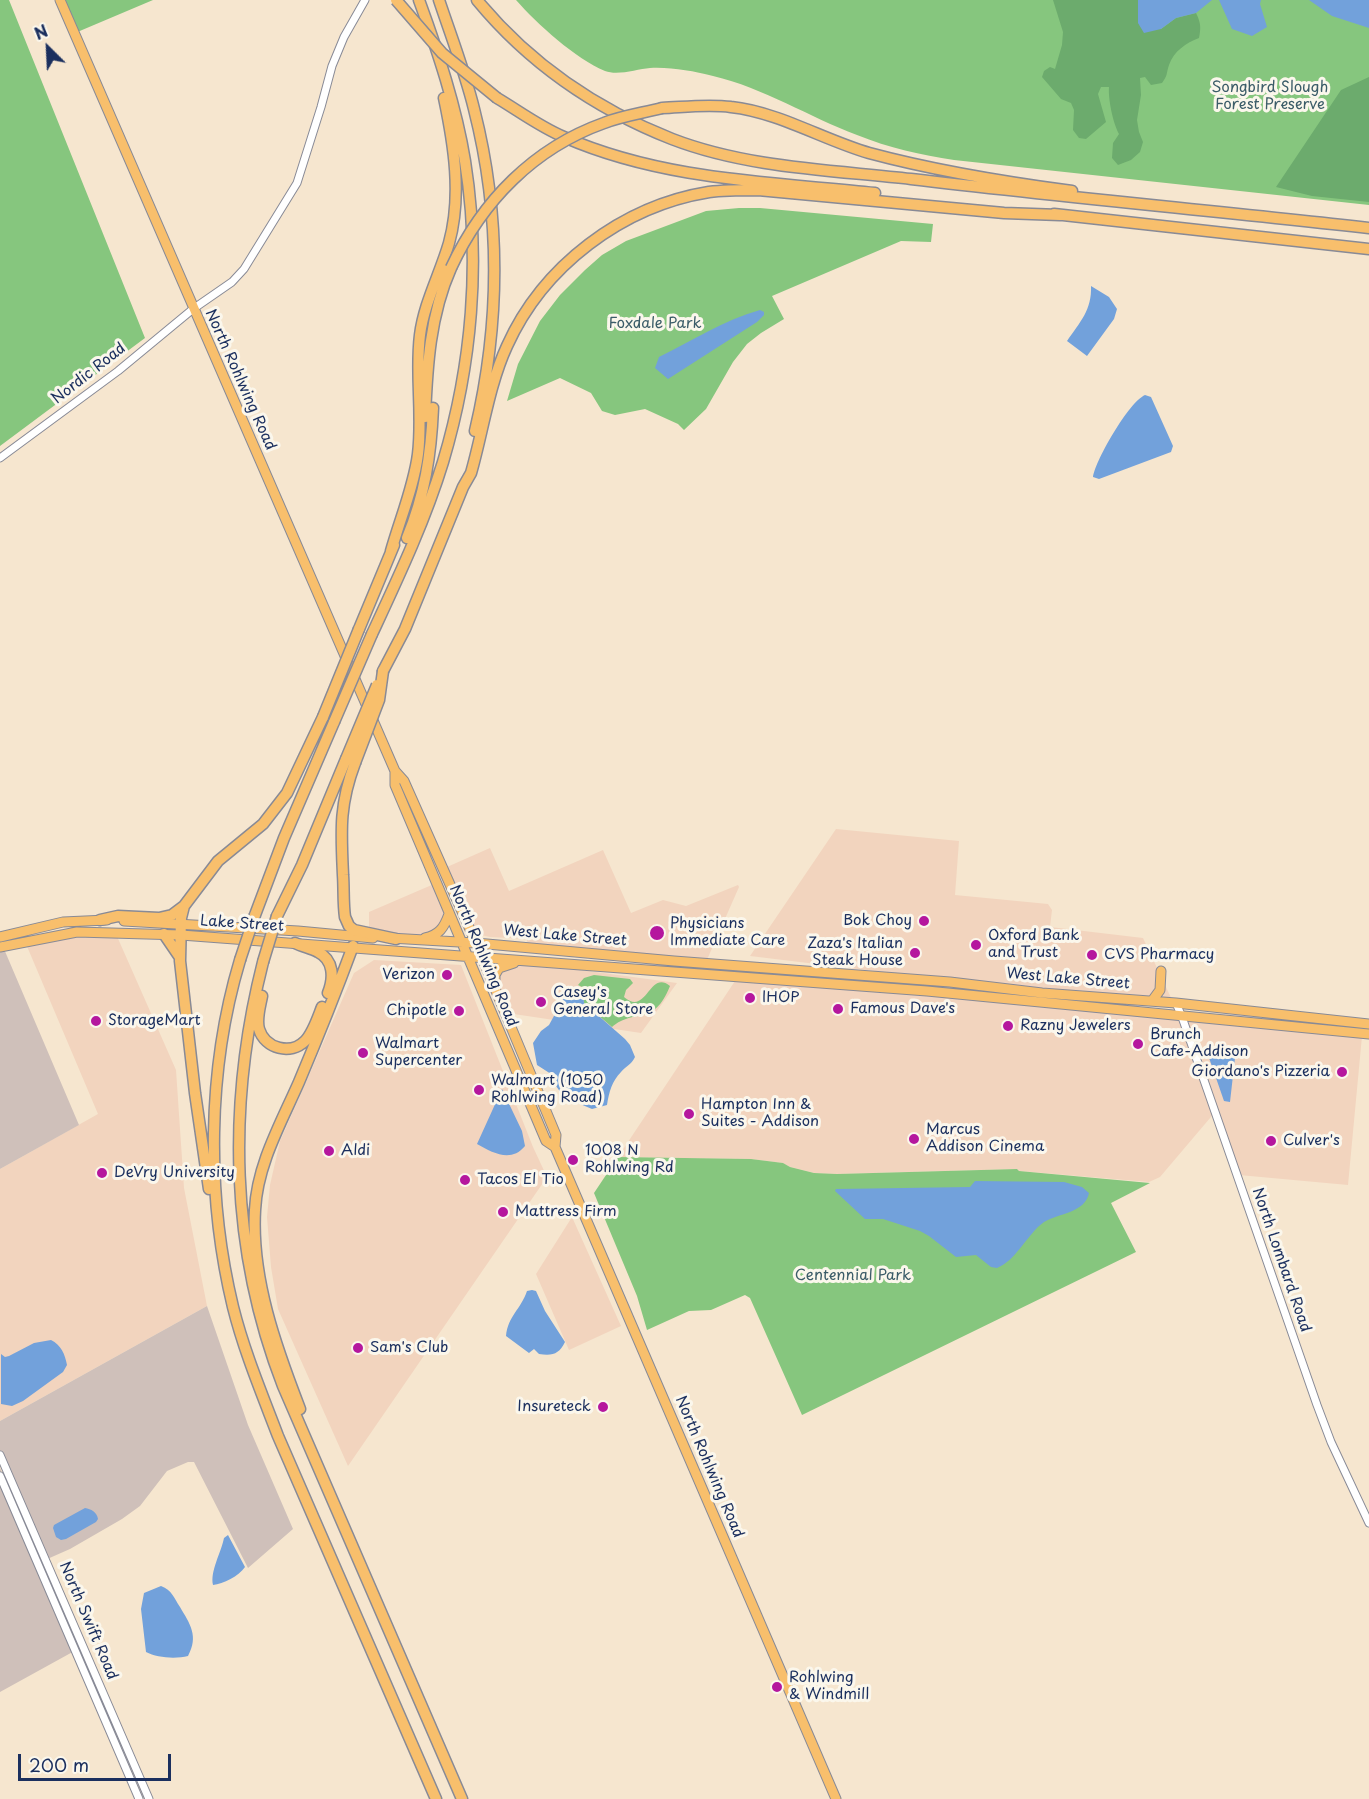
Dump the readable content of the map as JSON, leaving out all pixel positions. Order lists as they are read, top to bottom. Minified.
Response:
{"streets":{"main road":["North Rohlwing Road","Lake Street","West Lake Street"],"street":["Nordic Road","North Lombard Road","North Swift Road"]},"crossings":[["Nordic Road","North Rohlwing Road"],["North Rohlwing Road","Lake Street"],["North Rohlwing Road","West Lake Street"],["Lake Street","West Lake Street"],["West Lake Street","North Lombard Road"]],"parks":["Songbird Slough Forest Preserve","Foxdale Park","Centennial Park"],"places":["Bok Choy","Physicians Immediate Care","Oxford Bank and Trust","Zaza's Italian Steak House","CVS Pharmacy","Verizon","IHOP","Casey's General Store","Famous Dave's","Chipotle","StorageMart","Razny Jewelers","Brunch Cafe-Addison","Walmart Supercenter","Giordano's Pizzeria","Walmart (1050 Rohlwing Road)","Hampton Inn & Suites - Addison","Marcus Addison Cinema","Culver's","Aldi","1008 N Rohlwing Rd","DeVry University","Tacos El Tio","Mattress Firm","Sam's Club","Insureteck","Rohlwing & Windmill"],"scale_bar":"200 m","north":"top left"}
